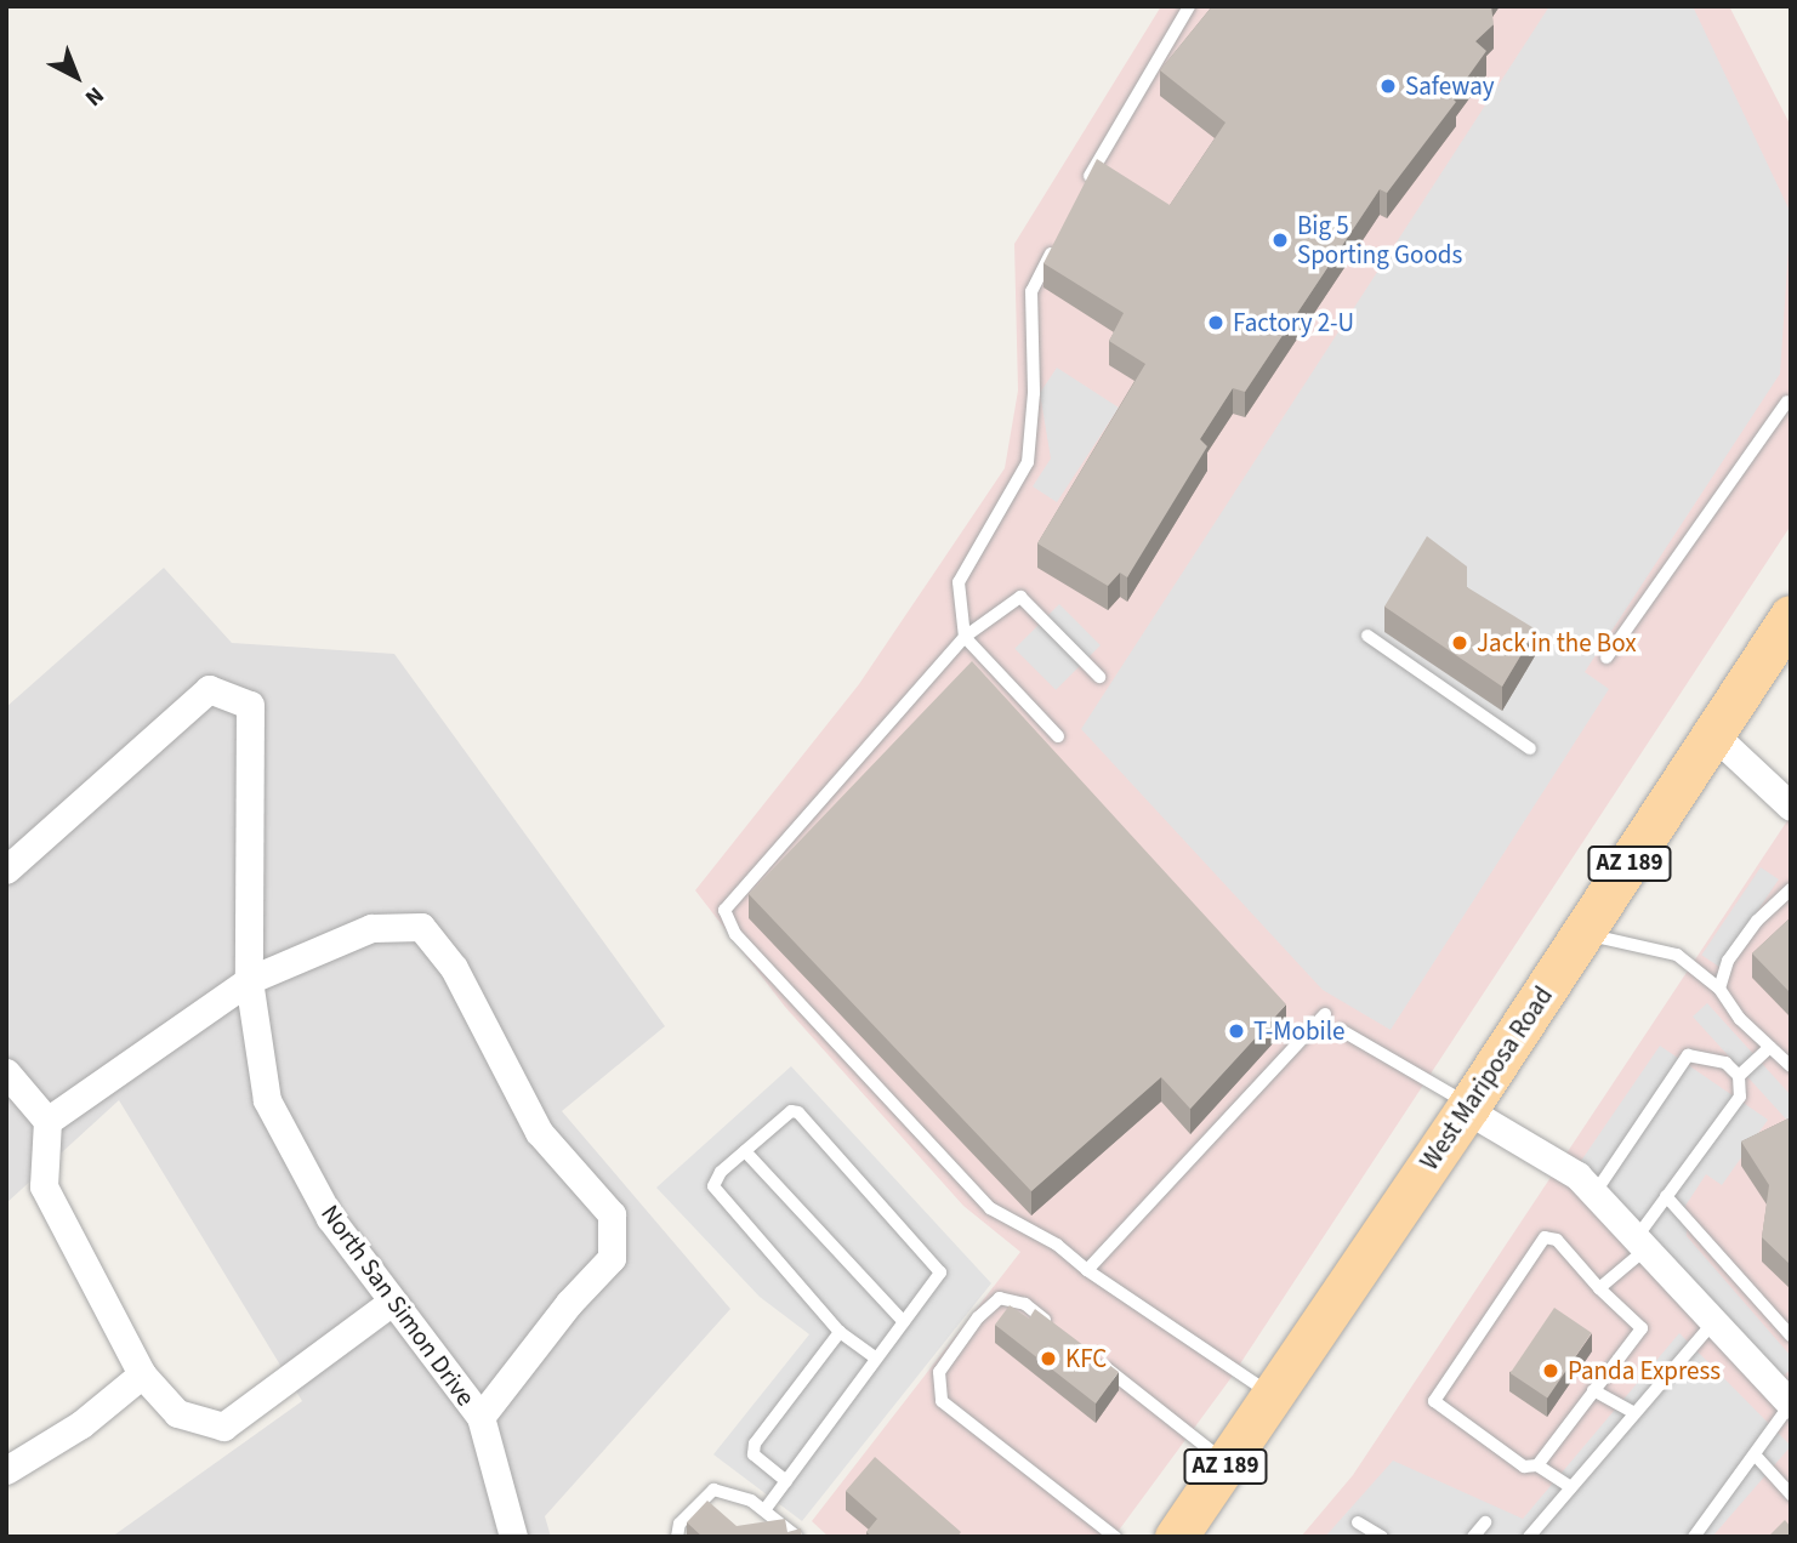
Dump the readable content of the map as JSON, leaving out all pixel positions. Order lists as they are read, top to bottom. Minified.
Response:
{"streets":{"main road":["AZ 189","West Mariposa Road"],"street":["North San Simon Drive"]},"places":["Safeway","Big 5 Sporting Goods","Factory 2-U","Jack in the Box","T-Mobile","KFC","Panda Express"],"north":"bottom right"}
